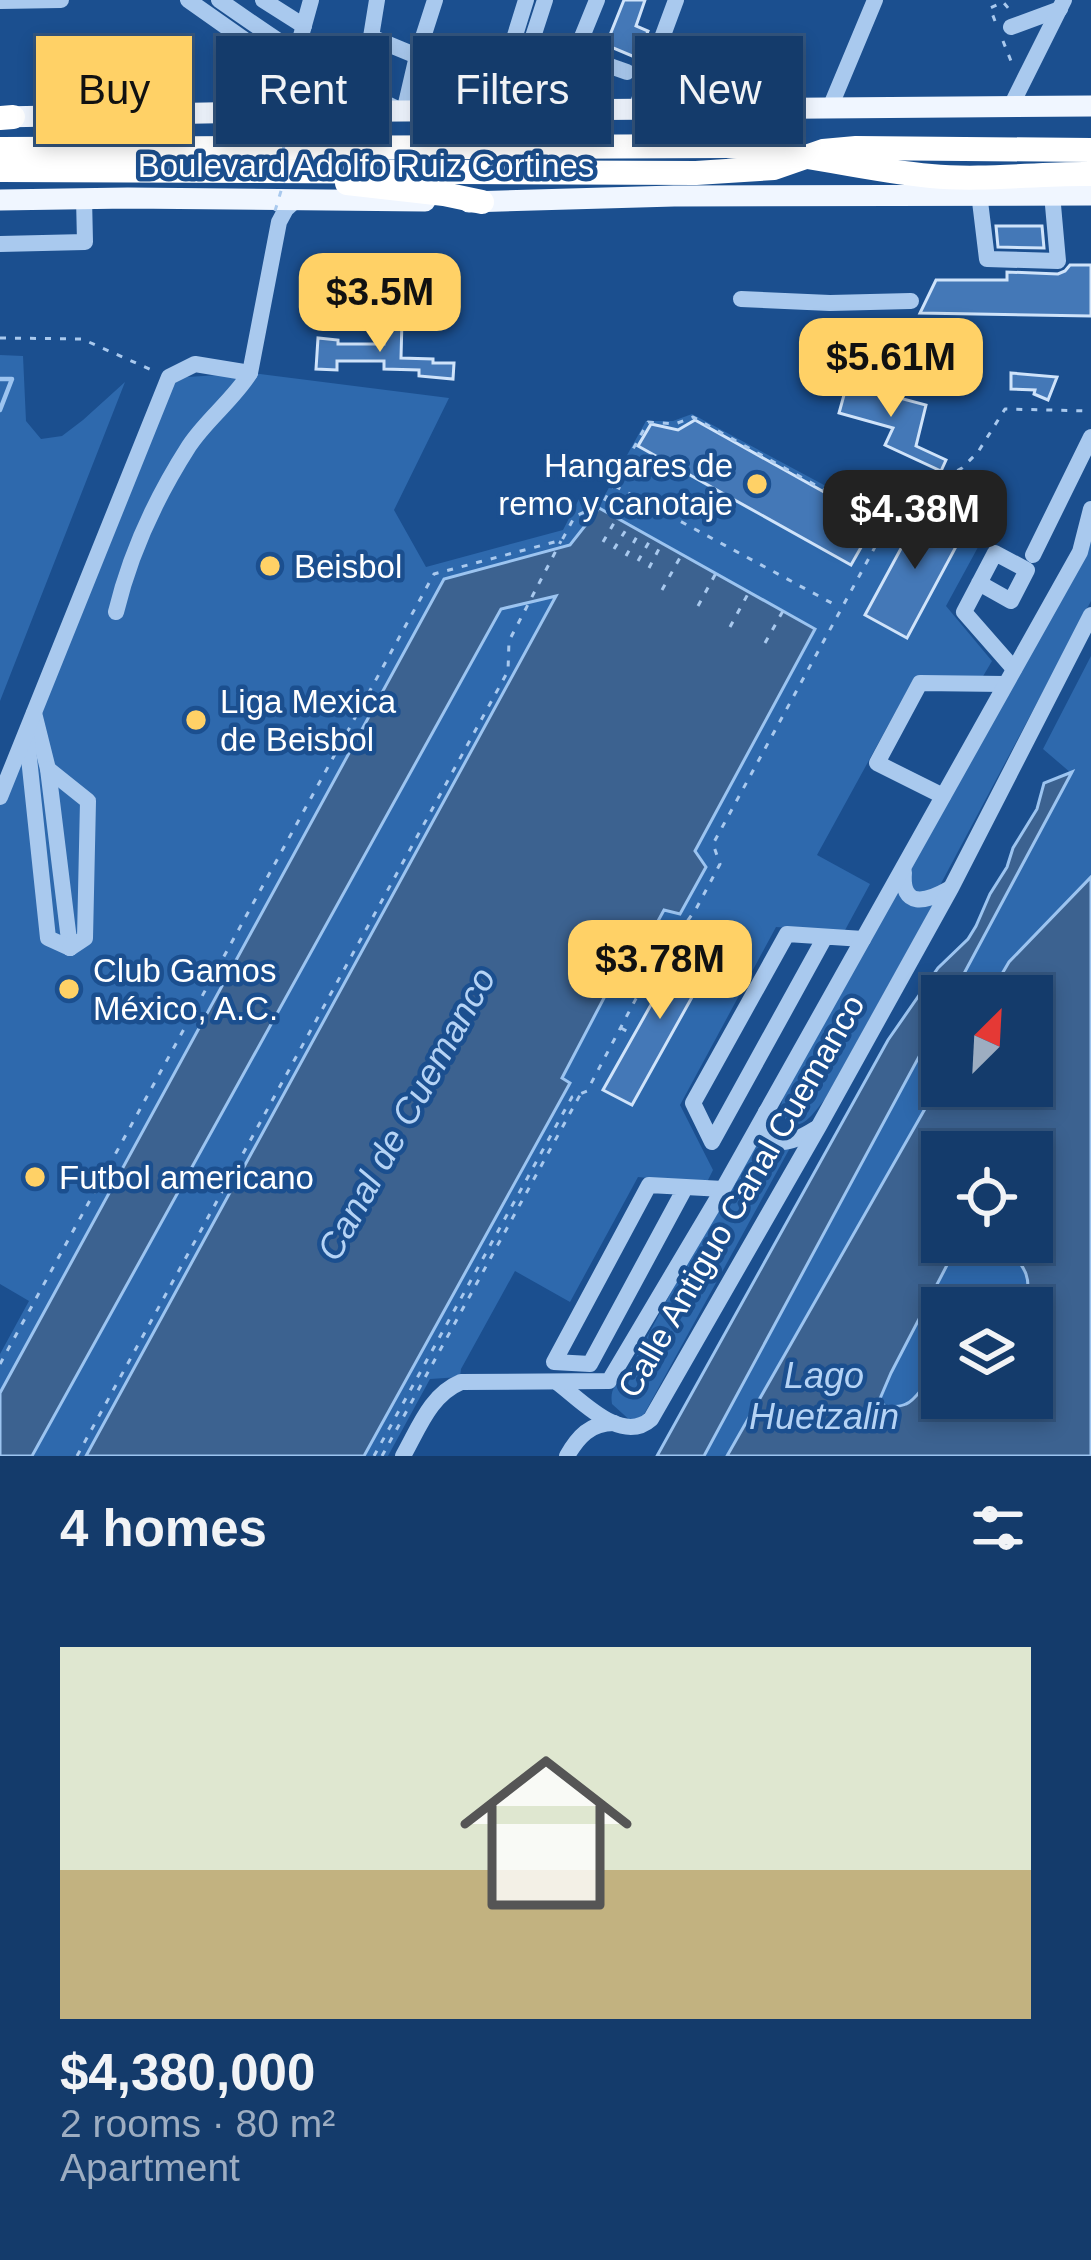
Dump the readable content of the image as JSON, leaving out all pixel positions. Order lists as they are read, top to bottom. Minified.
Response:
{"streets":{"main road":["Boulevard Adolfo Ruiz Cortines"],"street":["Calle Antiguo Canal Cuemanco"]},"water":["Canal de Cuemanco","Lago Huetzalin"],"places":["Hangares de remo y canotaje","Beisbol","Liga Mexica de Beisbol","Club Gamos México, A.C.","Futbol americano"],"north":"top right","page":{"chip":["Buy","Rent","Filters","New"],"price":["$3.5M","$5.61M","$4.38M","$3.78M"],"heading":"4 homes","list":[{"name":"$4,380,000","note":"2 rooms · 80 m² · Apartment"}]}}
